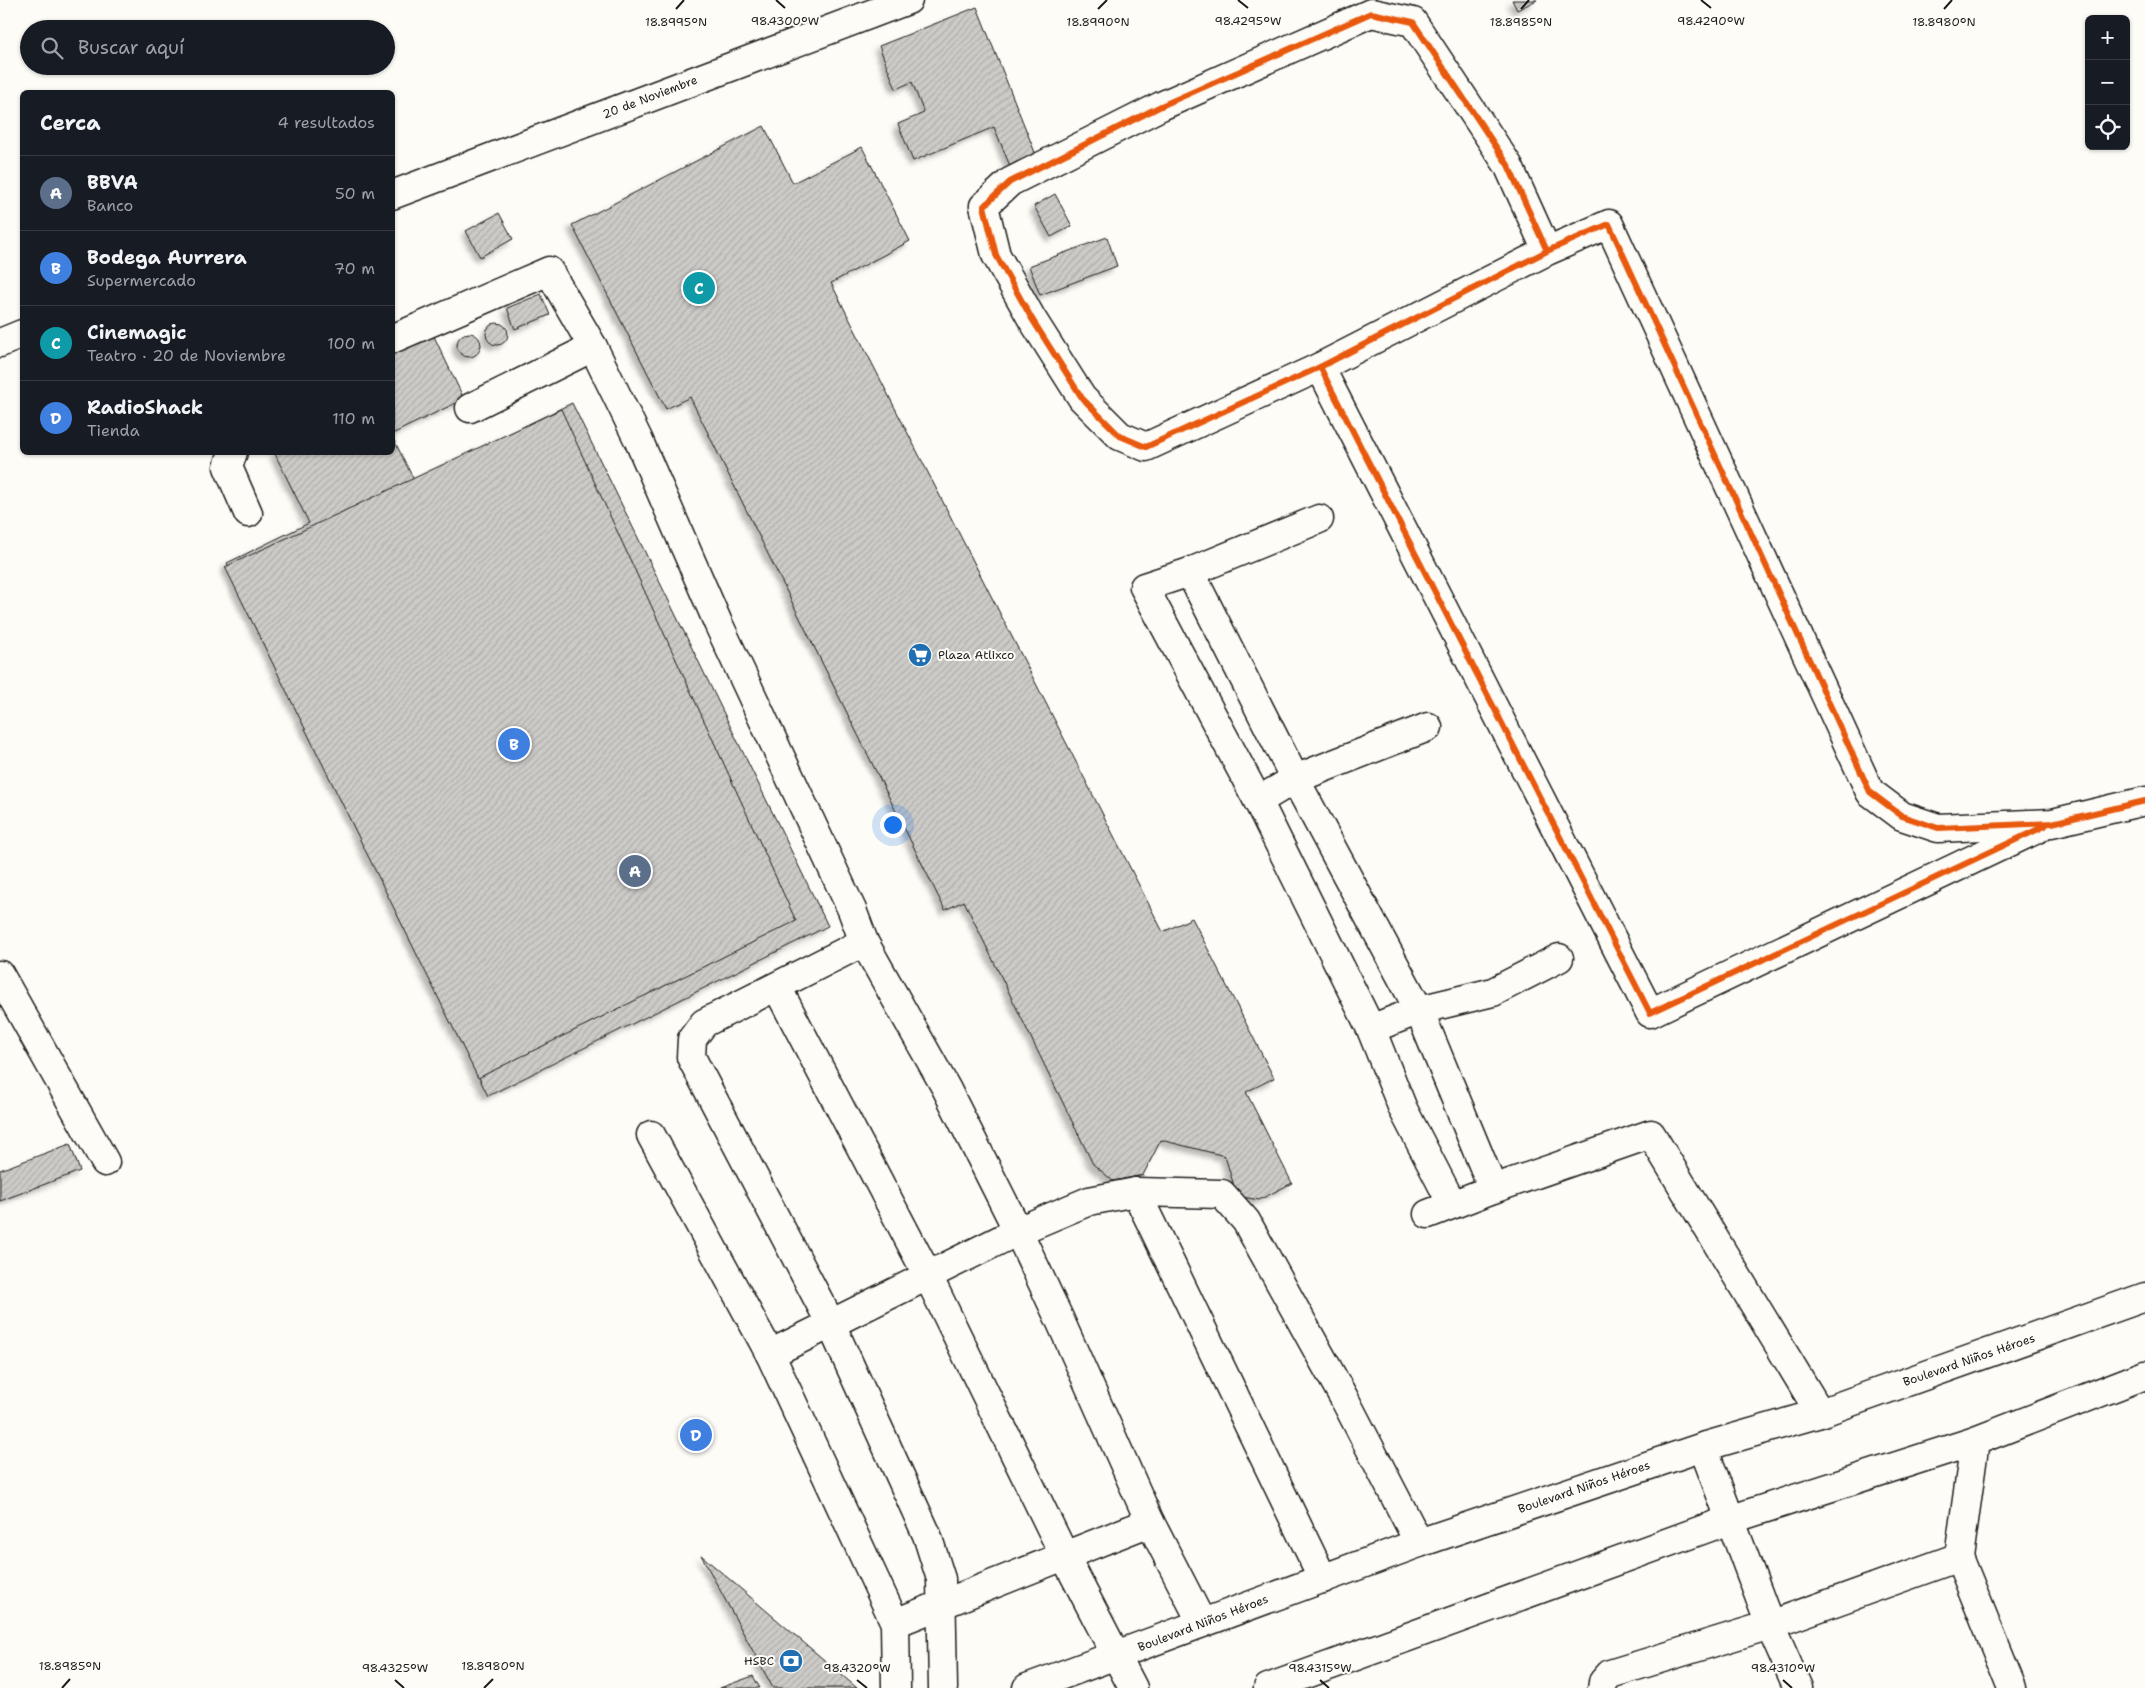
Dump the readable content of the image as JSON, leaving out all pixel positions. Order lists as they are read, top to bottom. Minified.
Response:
{"streets":{"street":["20 de Noviembre","Boulevard Niños Héroes"]},"places":{"supermarket":["Plaza Atlixco"],"bank":["HSBC"]},"page":{"map_buttons":["+","−"],"search":"Buscar aquí","heading":["Cerca","4 resultados"],"list":[{"mark":"A","name":"BBVA","note":"Banco","value":"50 m"},{"mark":"B","name":"Bodega Aurrera","note":"Supermercado","value":"70 m"},{"mark":"C","name":"Cinemagic","note":"Teatro · 20 de Noviembre","value":"100 m"},{"mark":"D","name":"RadioShack","note":"Tienda","value":"110 m"}],"pins":["C","B","A","D"]},"coordinates":["98.4300°W","98.4295°W","98.4290°W","18.8990°N","18.8995°N","18.8985°N","18.8980°N","98.4325°W","98.4320°W","98.4315°W","98.4310°W"]}
